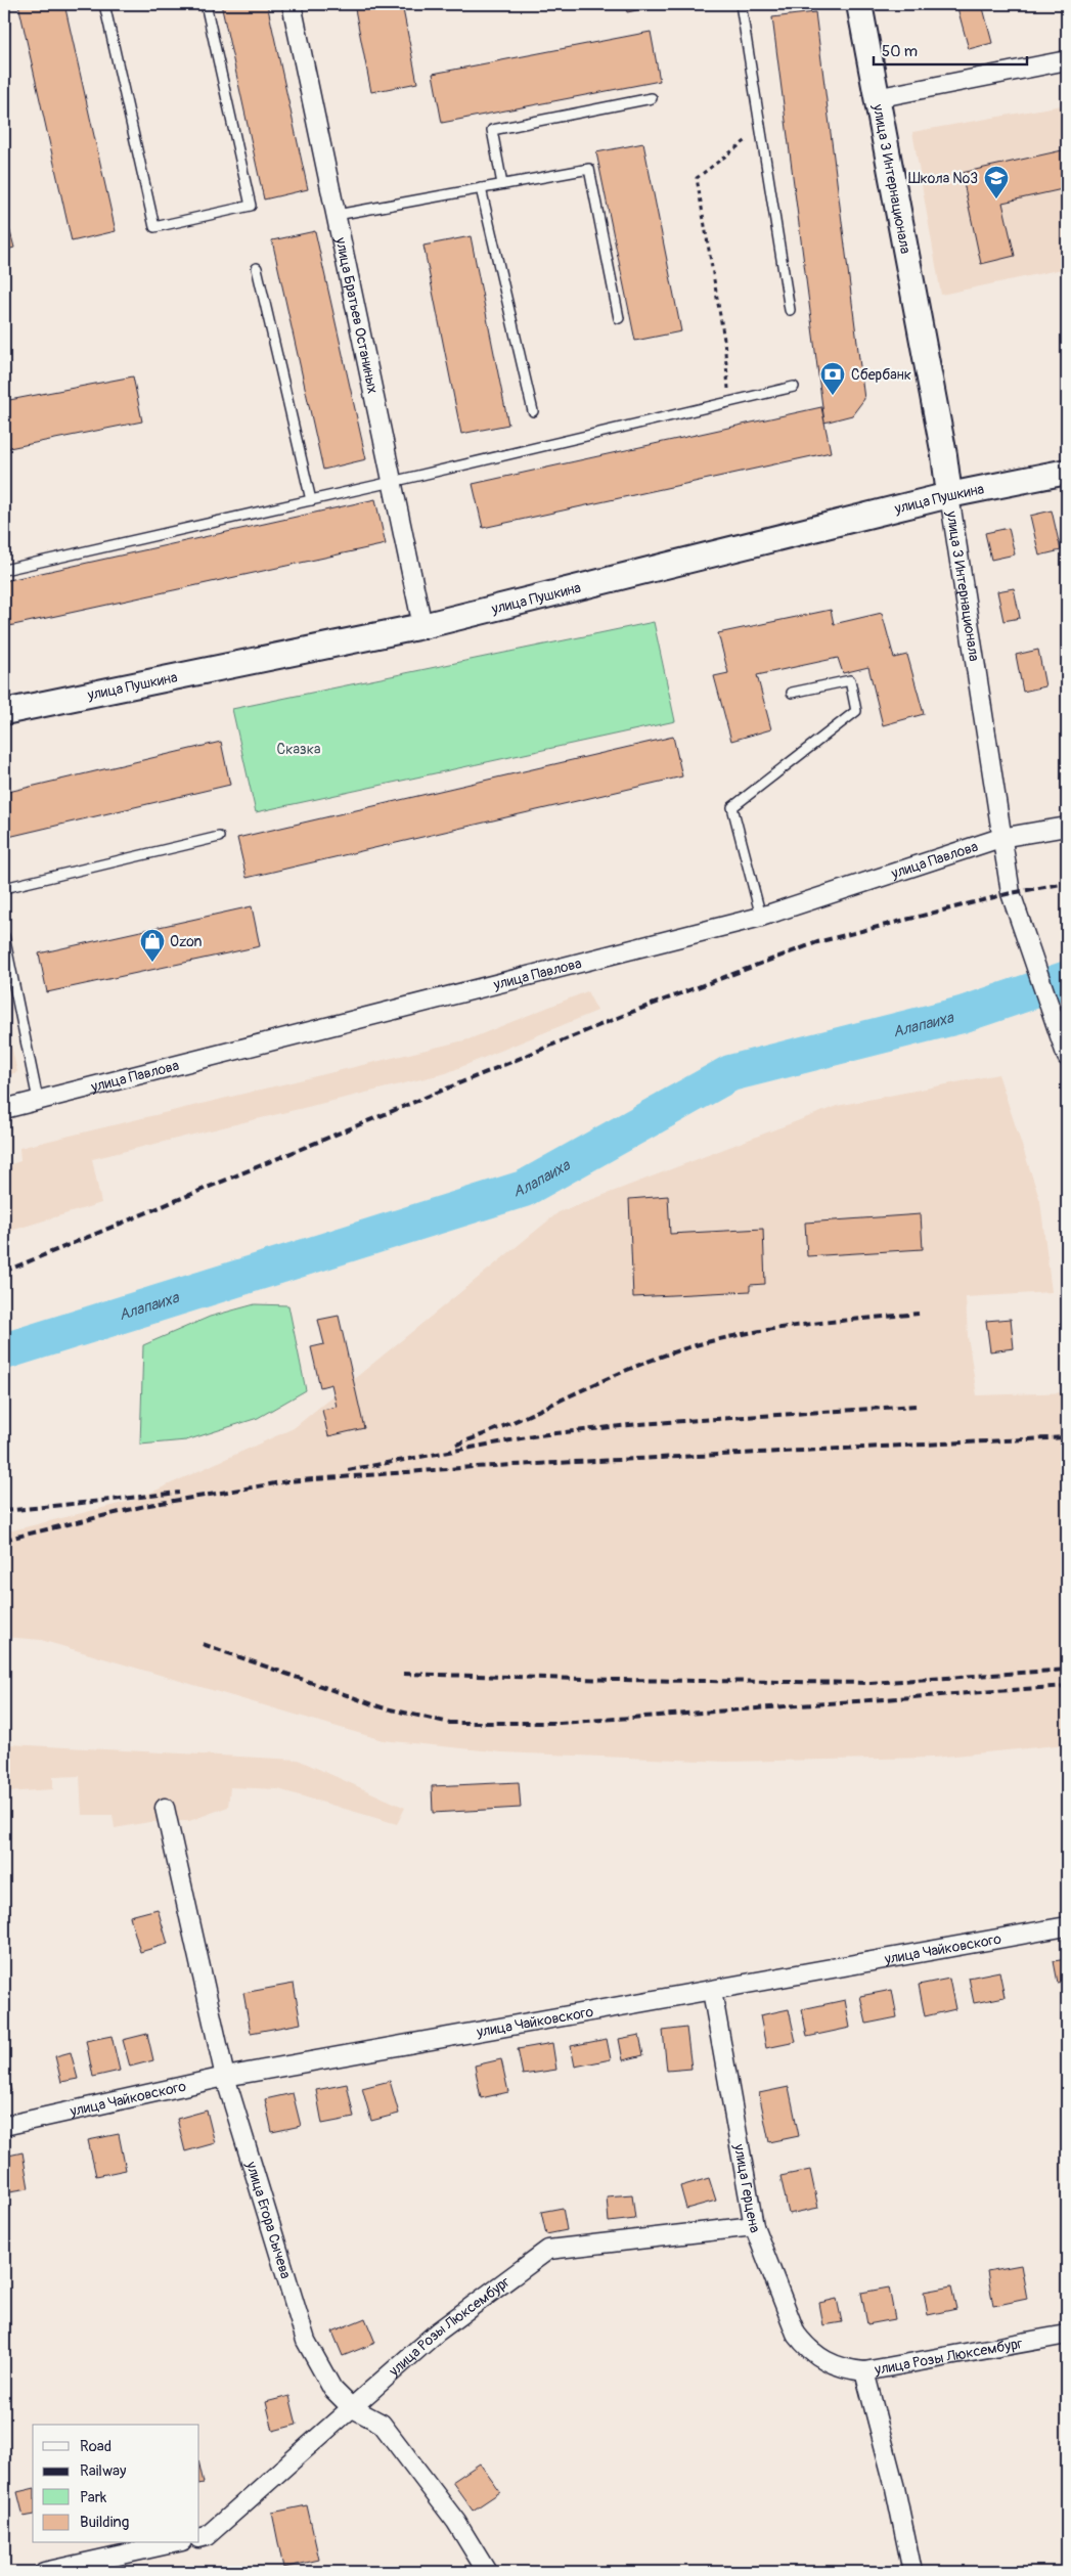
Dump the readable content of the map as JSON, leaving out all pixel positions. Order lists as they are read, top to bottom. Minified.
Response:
{"streets":{"street":["улица 3 Интернационала","улица Братьев Останиных","улица Пушкина","улица Павлова","улица Чайковского","улица Герцена","улица Егора Сычева","улица Розы Люксембург"]},"crossings":[["улица 3 Интернационала","улица Пушкина"],["улица 3 Интернационала","улица Павлова"],["улица Братьев Останиных","улица Пушкина"],["улица Чайковского","улица Герцена"],["улица Чайковского","улица Егора Сычева"],["улица Герцена","улица Розы Люксембург"],["улица Егора Сычева","улица Розы Люксембург"]],"water":["Алапаиха"],"parks":["Сказка"],"places":{"school or university":["Школа №3"],"bank":["Сбербанк"],"shop":["Ozon"]},"legend":["Road","Railway","Park","Building"],"scale_bar":"50 m"}
